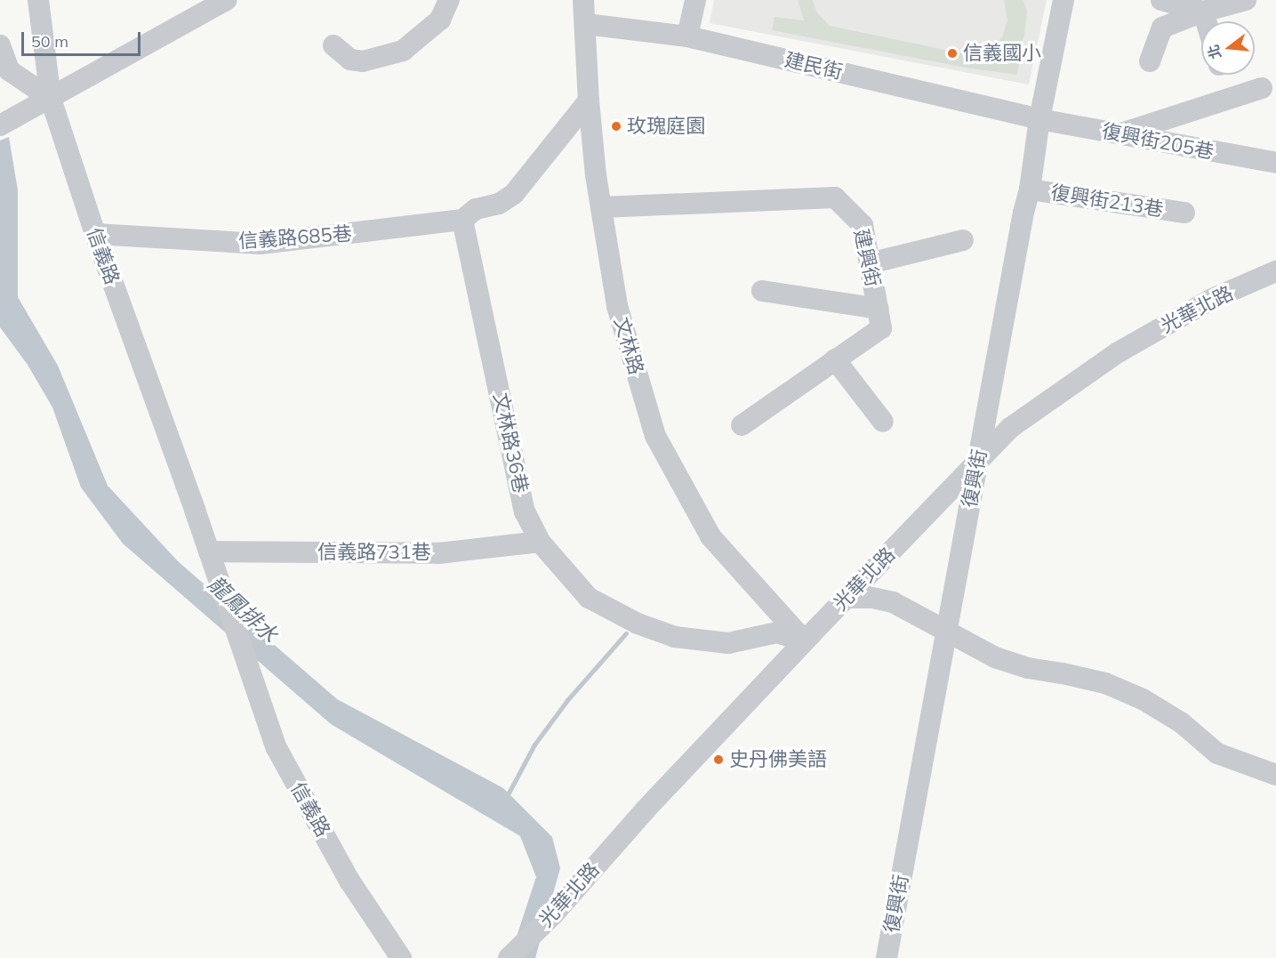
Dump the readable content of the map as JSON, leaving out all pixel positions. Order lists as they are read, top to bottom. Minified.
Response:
{"streets":{"street":["建民街","復興街205巷","復興街213巷","信義路685巷","信義路","建興街","光華北路","文林路","文林路36巷","復興街","信義路731巷"]},"crossings":[["建民街","復興街205巷"],["建民街","文林路"],["建民街","復興街"],["復興街205巷","復興街"],["復興街213巷","復興街"],["信義路685巷","信義路"],["信義路685巷","文林路36巷"],["信義路","信義路731巷"],["建興街","文林路"],["光華北路","文林路"],["光華北路","文林路36巷"],["光華北路","復興街"],["文林路","文林路36巷"],["文林路36巷","信義路731巷"]],"water":["龍鳳排水"],"places":["信義國小","玫瑰庭園","史丹佛美語"],"scale_bar":"50 m","north":"left"}
